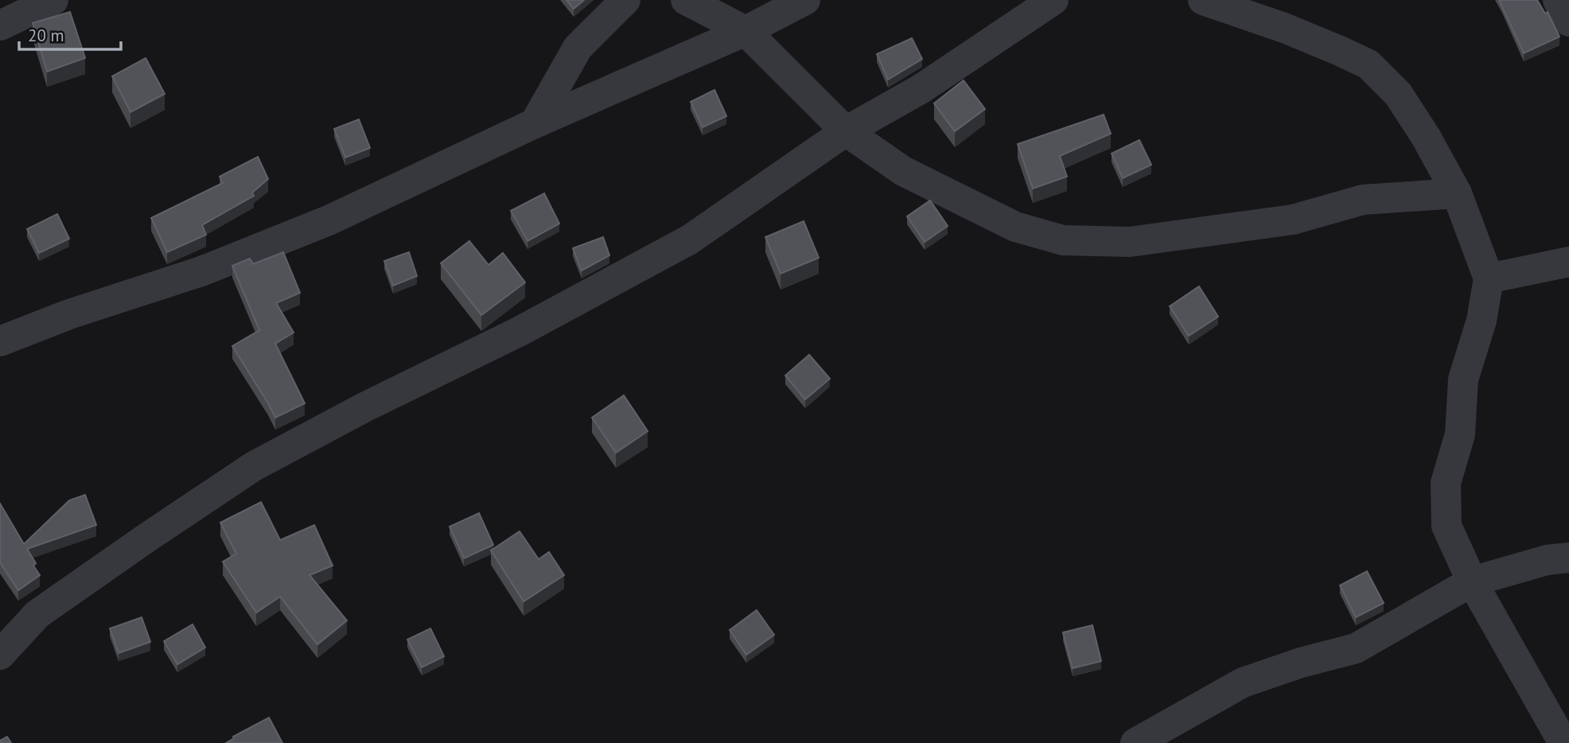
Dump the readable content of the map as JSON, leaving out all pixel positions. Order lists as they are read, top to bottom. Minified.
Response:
{"scale_bar":"20 m"}
